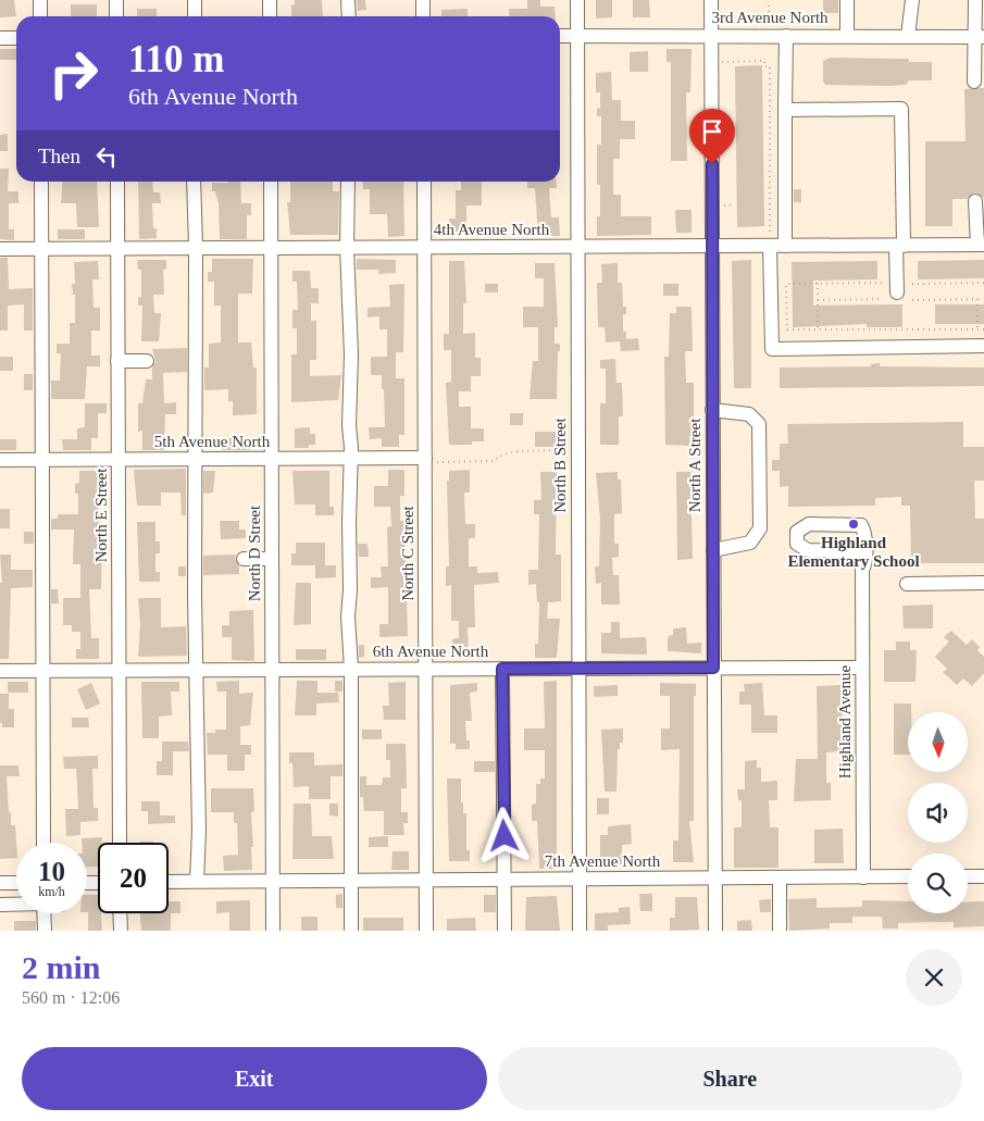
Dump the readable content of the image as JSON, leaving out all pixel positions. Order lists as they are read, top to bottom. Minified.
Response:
{"streets":{"street":["3rd Avenue North","4th Avenue North","5th Avenue North","North B Street","North A Street","North E Street","North D Street","North C Street","6th Avenue North","Highland Avenue","7th Avenue North"]},"crossings":[["3rd Avenue North","North B Street"],["3rd Avenue North","North A Street"],["4th Avenue North","North B Street"],["4th Avenue North","North A Street"],["4th Avenue North","North E Street"],["4th Avenue North","North D Street"],["4th Avenue North","North C Street"],["5th Avenue North","North E Street"],["5th Avenue North","North D Street"],["5th Avenue North","North C Street"],["North B Street","6th Avenue North"],["North B Street","7th Avenue North"],["North A Street","6th Avenue North"],["North A Street","7th Avenue North"],["North E Street","6th Avenue North"],["North D Street","6th Avenue North"],["North D Street","7th Avenue North"],["North C Street","6th Avenue North"],["North C Street","7th Avenue North"],["6th Avenue North","Highland Avenue"],["Highland Avenue","7th Avenue North"]],"places":["Highland Elementary School"],"north":"bottom","page":{"turn":["110 m","6th Avenue North"],"then":"Then","speed":"10 km/h","limit":"20","heading":["2 min","560 m · 12:06"],"buttons":["Exit","Share"]}}
